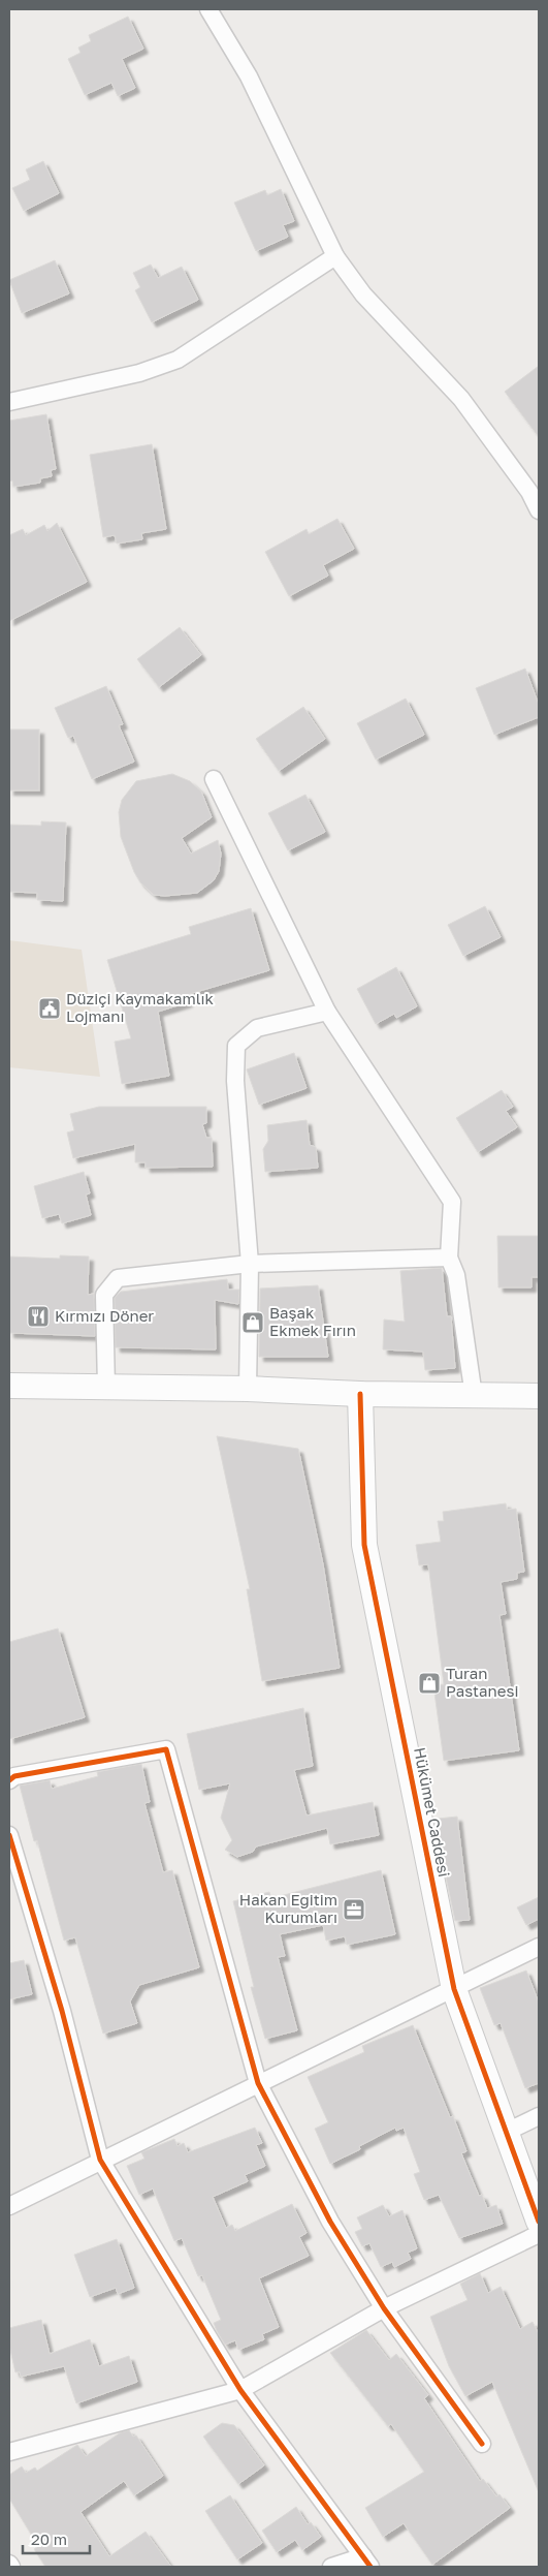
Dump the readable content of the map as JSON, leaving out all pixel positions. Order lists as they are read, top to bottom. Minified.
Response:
{"streets":{"street":["Hükümet Caddesi"]},"places":{"public building":["Düziçi Kaymakamlık Lojmanı"],"restaurant":["Kırmızı Döner"],"shop":["Başak Ekmek Fırın","Turan Pastanesi"],"office":["Hakan Eğitim Kurumları"]},"scale_bar":"20 m"}
